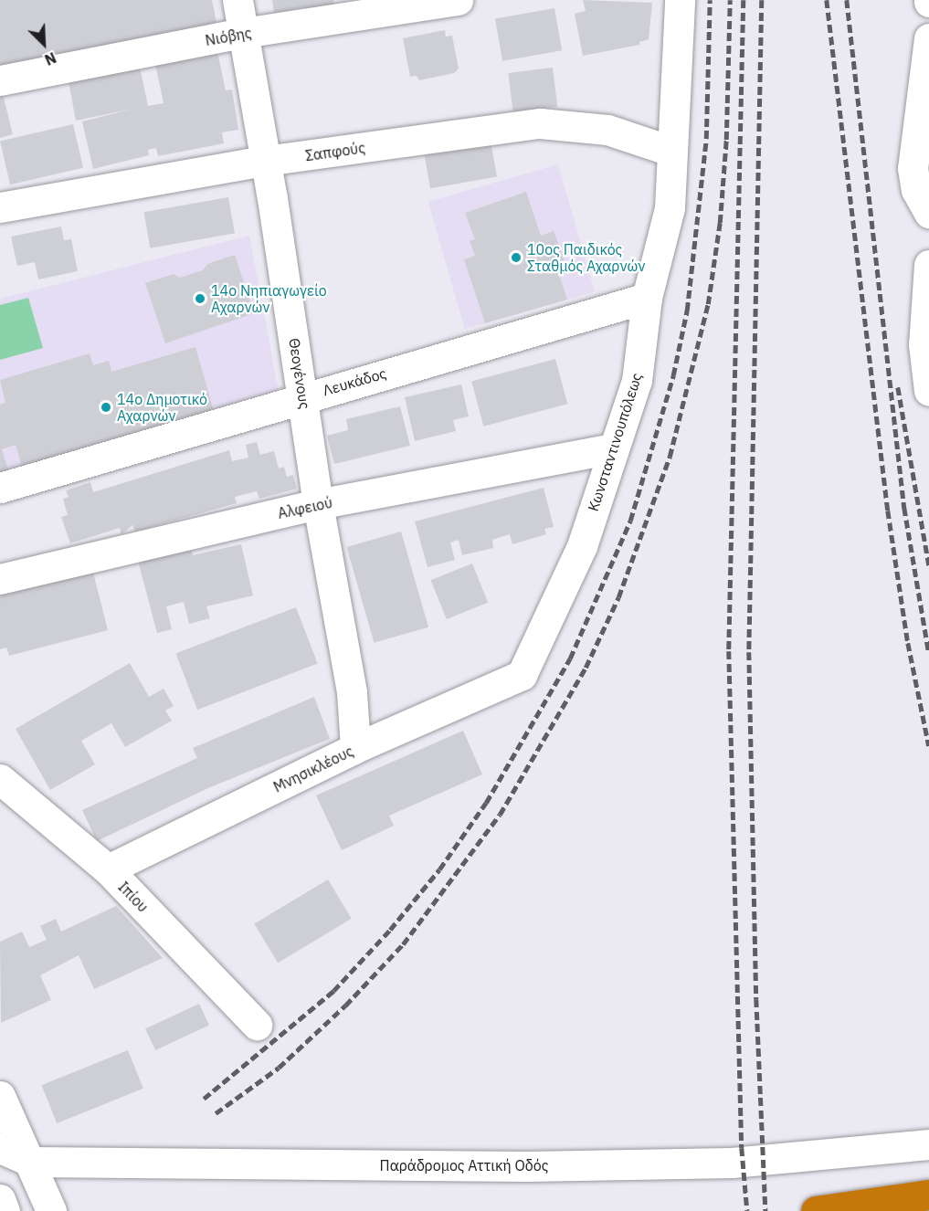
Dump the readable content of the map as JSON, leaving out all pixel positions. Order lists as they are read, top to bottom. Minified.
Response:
{"streets":{"street":["Νιόβης","Σαπφούς","Θεογένους","Λευκάδος","Κωνσταντινουπόλεως","Αλφειού","Μνησικλέους","Ιπίου","Παράδρομος Αττική Οδός"]},"crossings":[["Νιόβης","Θεογένους"],["Σαπφούς","Θεογένους"],["Σαπφούς","Κωνσταντινουπόλεως"],["Θεογένους","Λευκάδος"],["Θεογένους","Αλφειού"],["Θεογένους","Μνησικλέους"],["Λευκάδος","Κωνσταντινουπόλεως"],["Κωνσταντινουπόλεως","Αλφειού"],["Κωνσταντινουπόλεως","Μνησικλέους"],["Μνησικλέους","Ιπίου"]],"places":["10ος Παιδικός Σταθμός Αχαρνών","14ο Νηπιαγωγείο Αχαρνών","14ο Δημοτικό Αχαρνών"],"north":"bottom right"}
